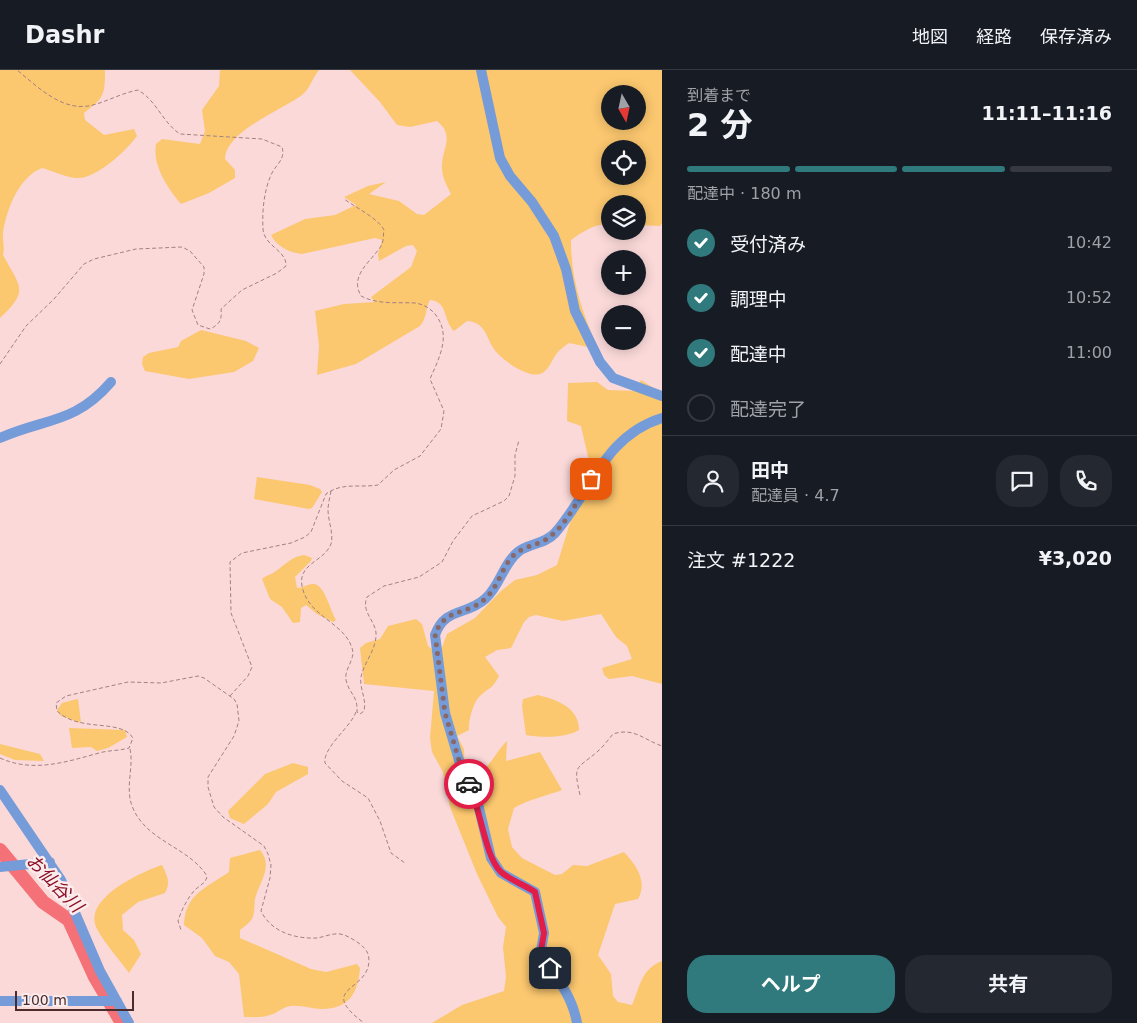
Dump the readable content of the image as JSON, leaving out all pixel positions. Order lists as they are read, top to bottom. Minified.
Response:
{"water":["お仙谷川"],"scale_bar":"100 m","north":"bottom","page":{"header":"Dashr","nav":["地図","経路","保存済み"],"heading":["2 分","到着まで","11:11–11:16"],"panel":["田中","配達員 · 4.7","注文 #1222","¥3,020"],"map_buttons":["+","−"],"bar":"配達中 · 180 m","list":[["受付済み","10:42"],["調理中","10:52"],["配達中","11:00"],"配達完了"],"buttons":["ヘルプ","共有"],"scale":"100 m"}}
